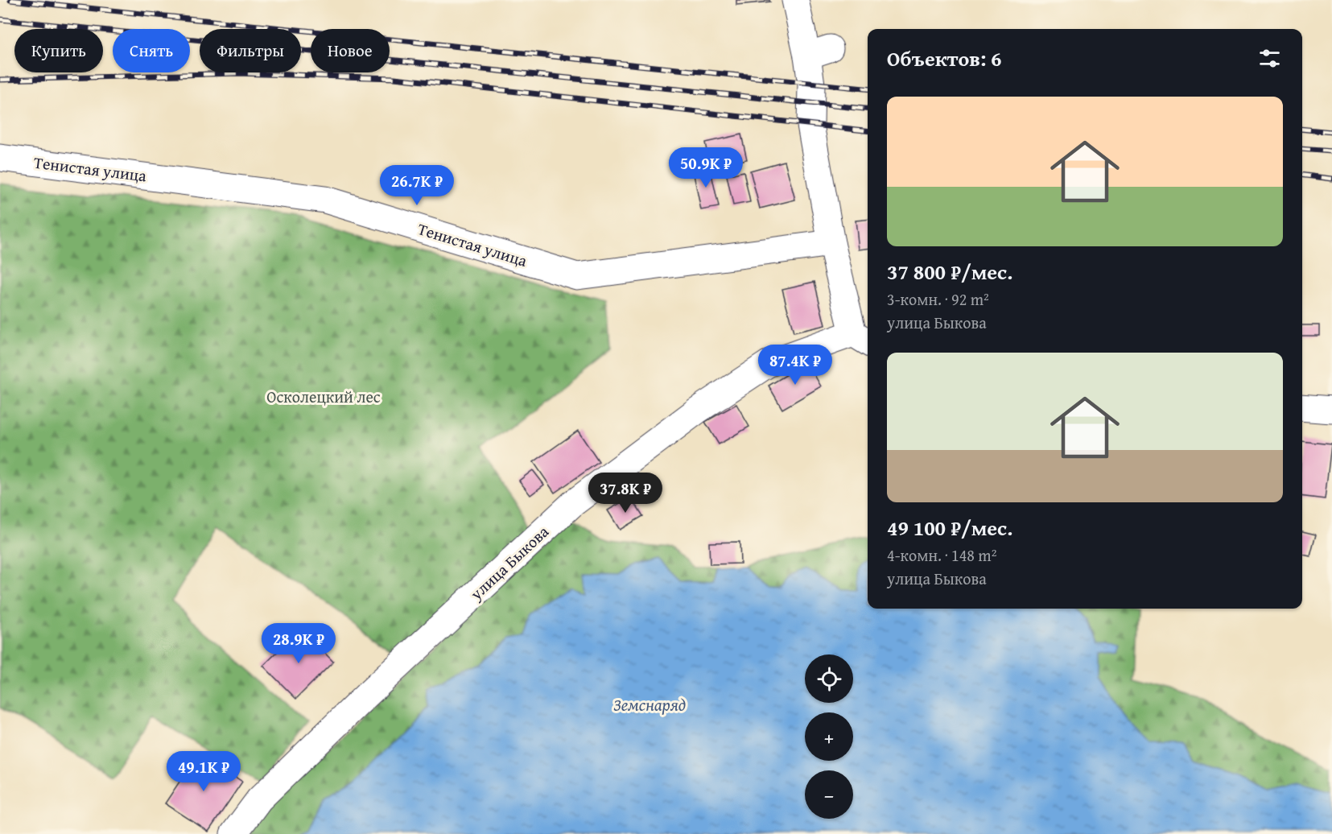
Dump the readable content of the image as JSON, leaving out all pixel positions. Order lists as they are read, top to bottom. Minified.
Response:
{"streets":{"street":["Тенистая улица","улица Быкова"]},"water":["Земснаряд"],"parks":["Осколецкий лес"],"page":{"chip":["Купить","Снять","Фильтры","Новое"],"heading":"Объектов: 6","list":[{"name":"37 800 ₽/мес.","note":"3-комн. · 92 m² · улица Быкова"},{"name":"49 100 ₽/мес.","note":"4-комн. · 148 m² · улица Быкова"}],"price":["50.9K ₽","26.7K ₽","87.4K ₽","37.8K ₽","28.9K ₽","49.1K ₽"],"map_buttons":["+","−"]}}
